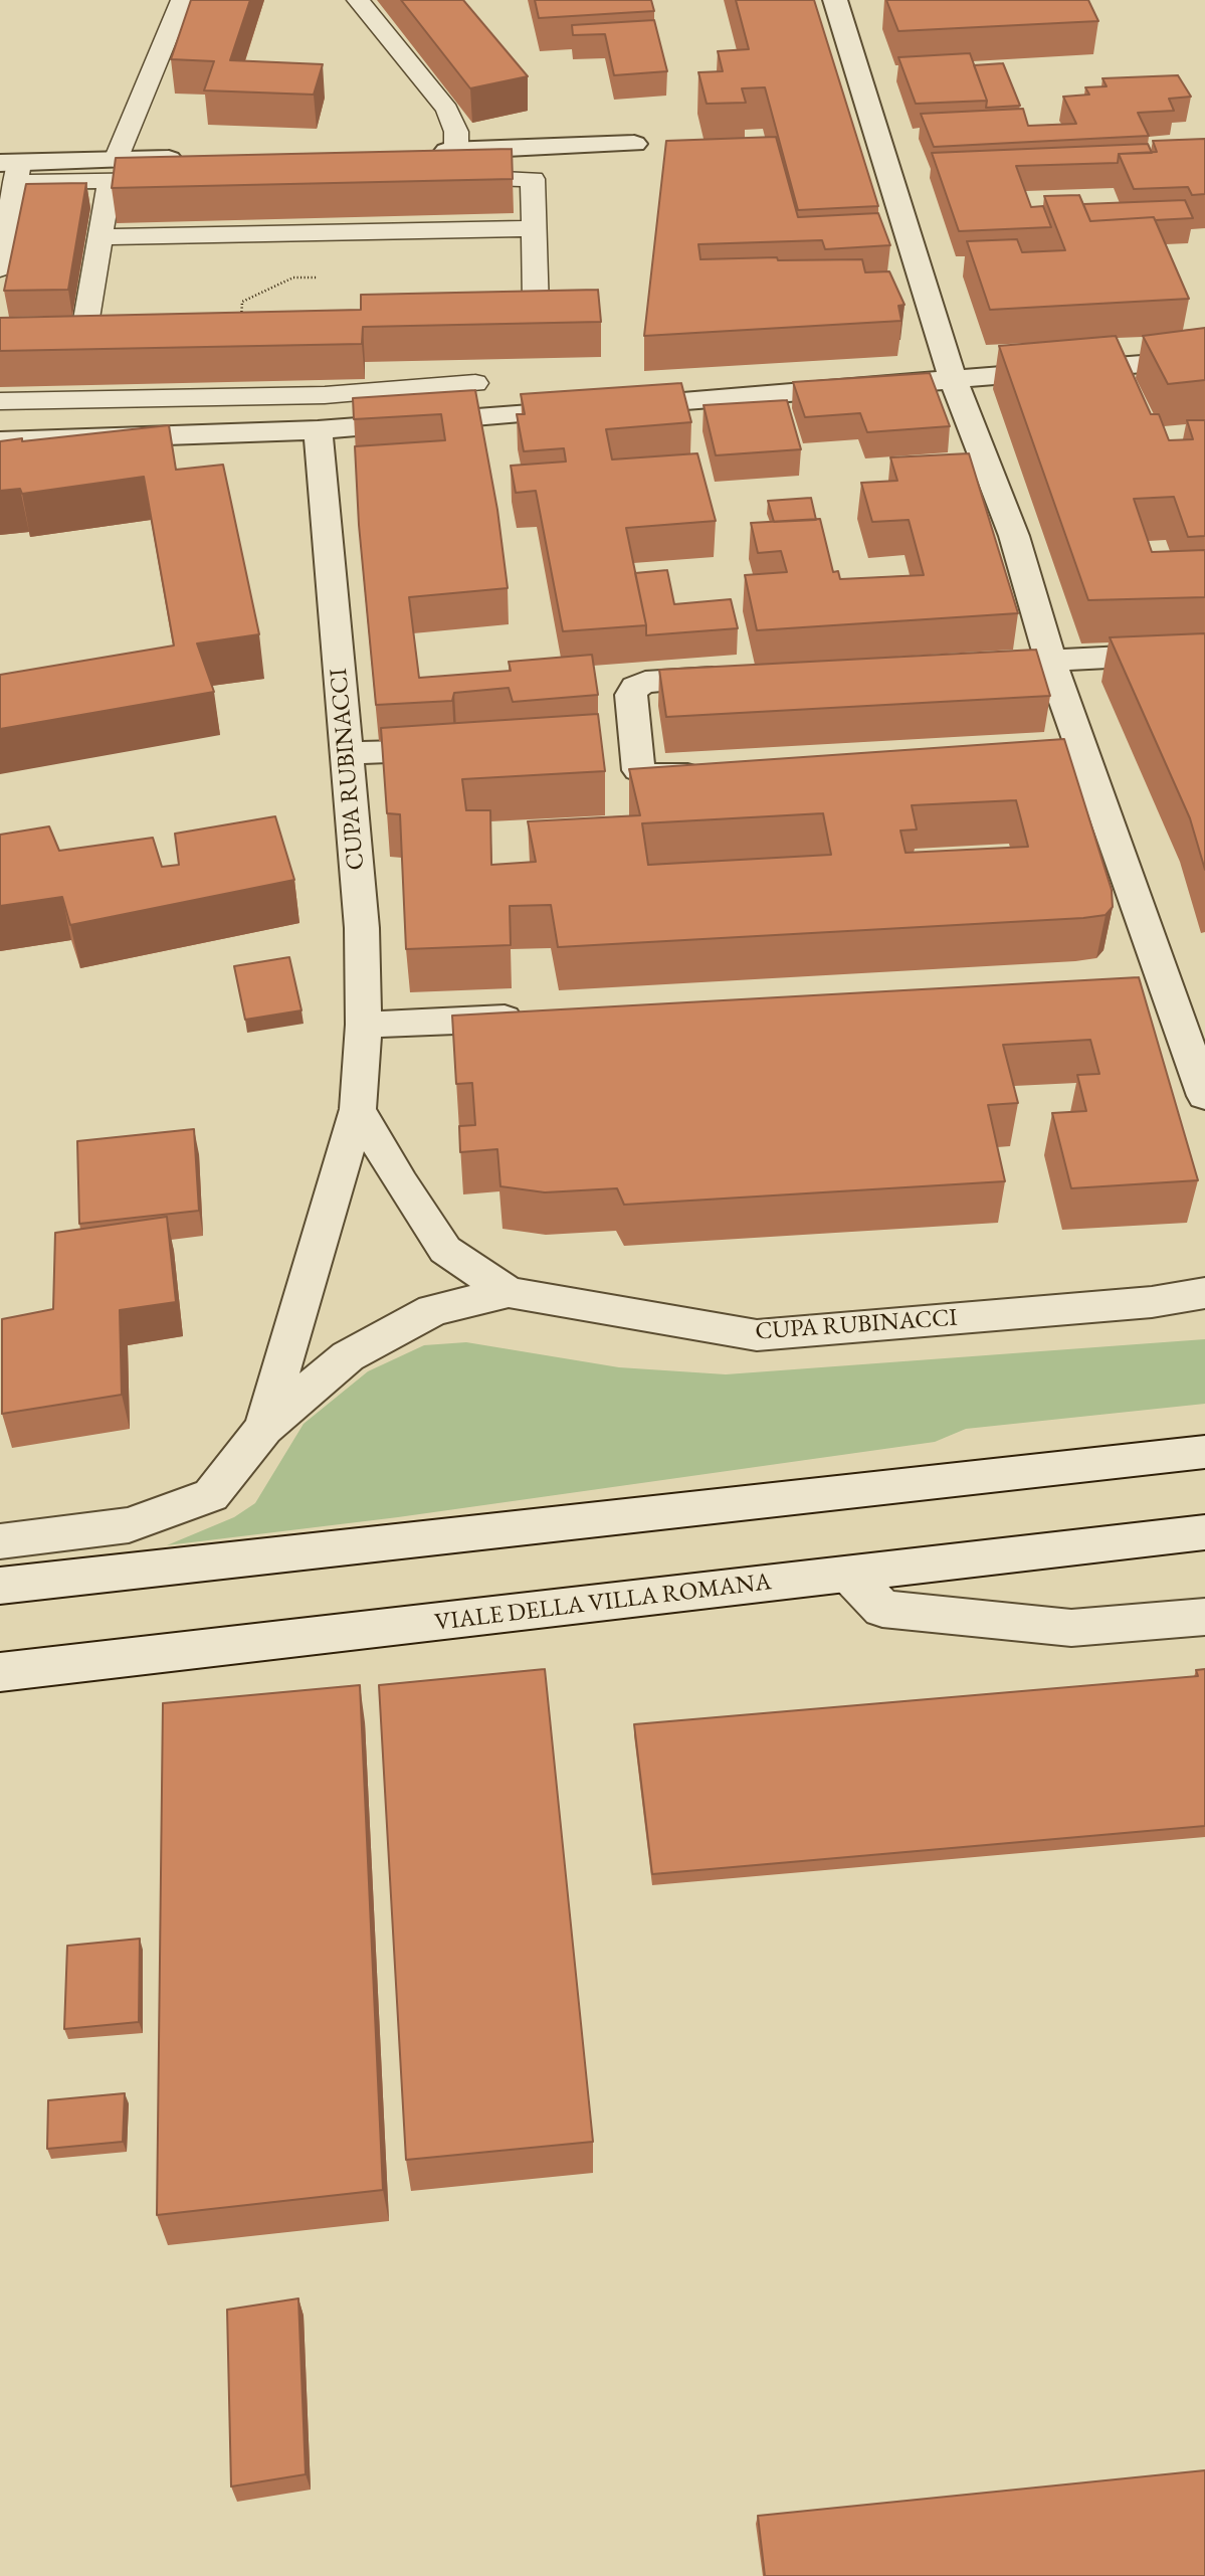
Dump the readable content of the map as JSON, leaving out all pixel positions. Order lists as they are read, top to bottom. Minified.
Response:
{"streets":{"street":["CUPA RUBINACCI","VIALE DELLA VILLA ROMANA"]}}
